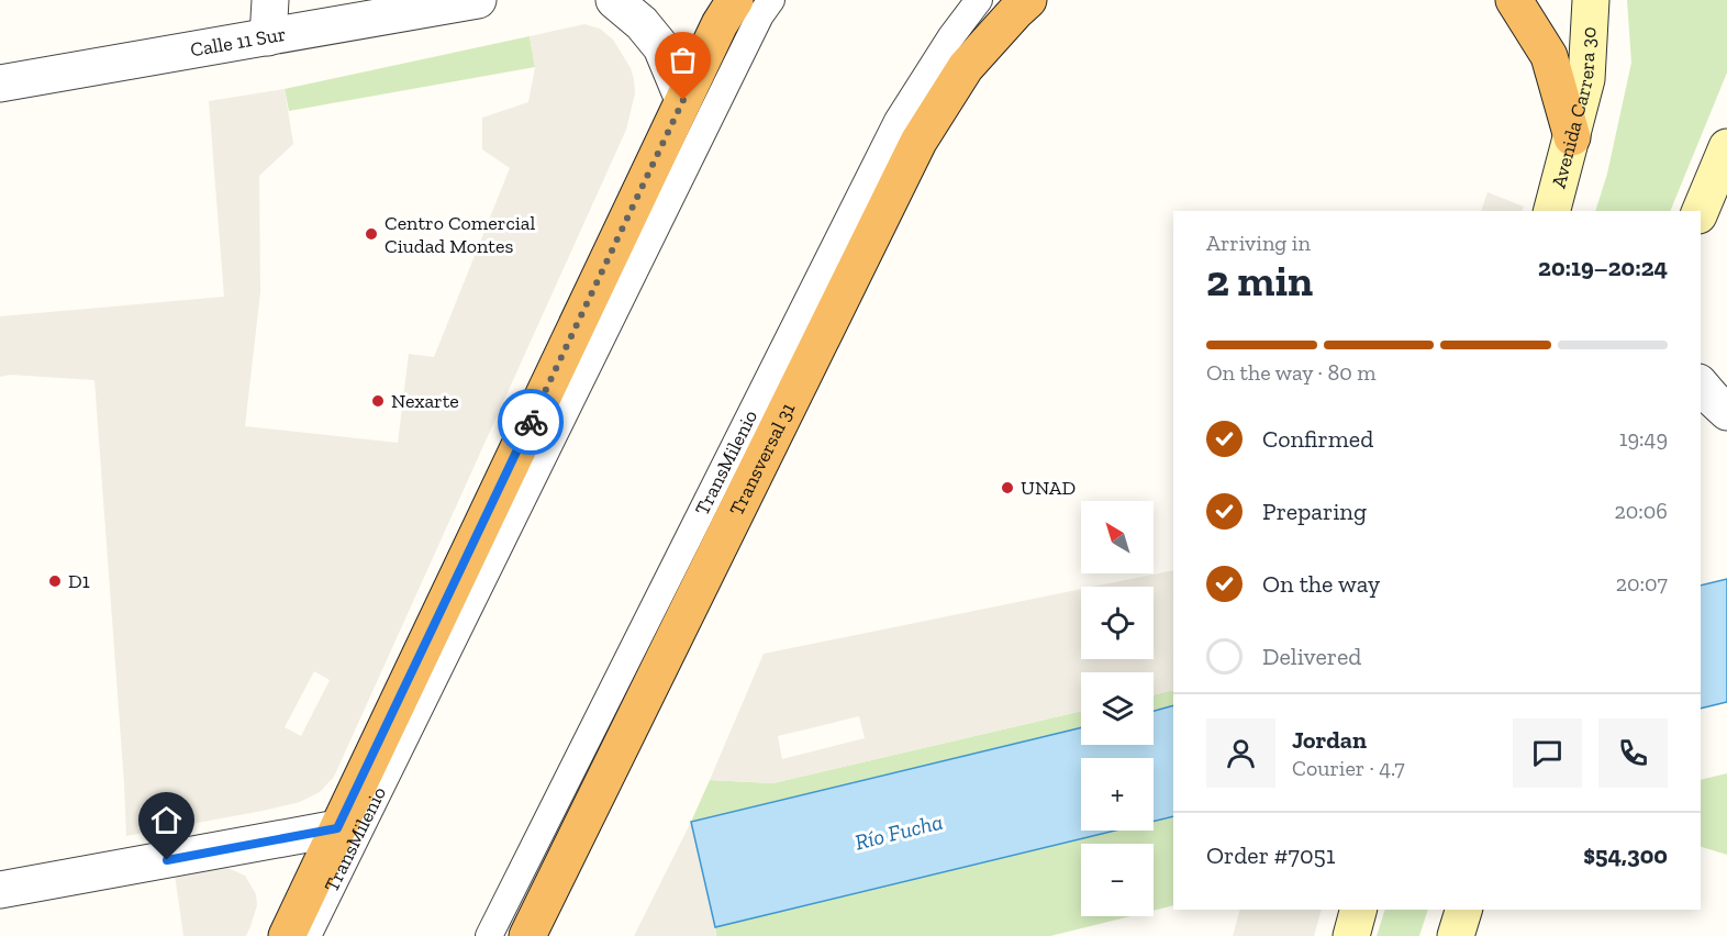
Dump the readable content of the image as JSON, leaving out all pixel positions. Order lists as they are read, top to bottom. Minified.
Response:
{"streets":{"highway":["Transversal 31"],"main road":["Avenida Carrera 30"],"street":["Calle 11 Sur"],"lane":["TransMilenio"]},"water":["Río Fucha"],"places":["Centro Comercial Ciudad Montes","Nexarte","UNAD","D1"],"north":"top left","page":{"heading":["2 min","Arriving in","20:19–20:24"],"panel":["Jordan","Courier · 4.7","Order #7051","$54,300"],"bar":"On the way · 80 m","list":[["Confirmed","19:49"],["Preparing","20:06"],["On the way","20:07"],"Delivered"],"map_buttons":["+","−"]}}
